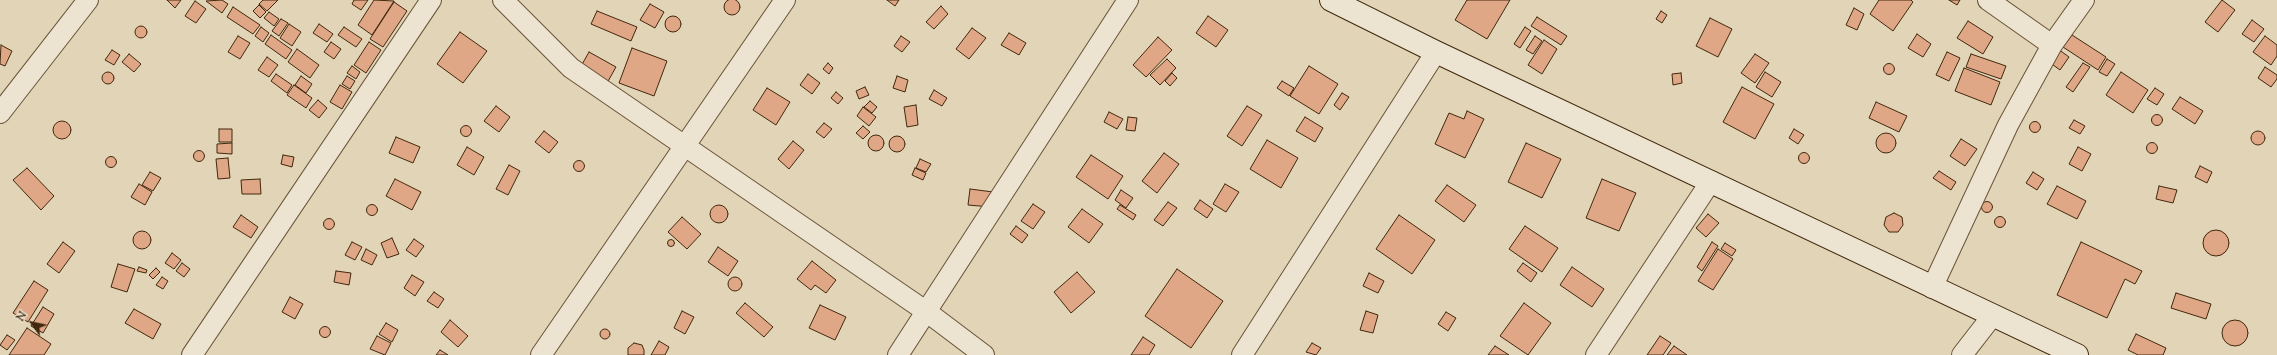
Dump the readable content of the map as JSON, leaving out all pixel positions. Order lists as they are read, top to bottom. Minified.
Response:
{"north":"top left"}
